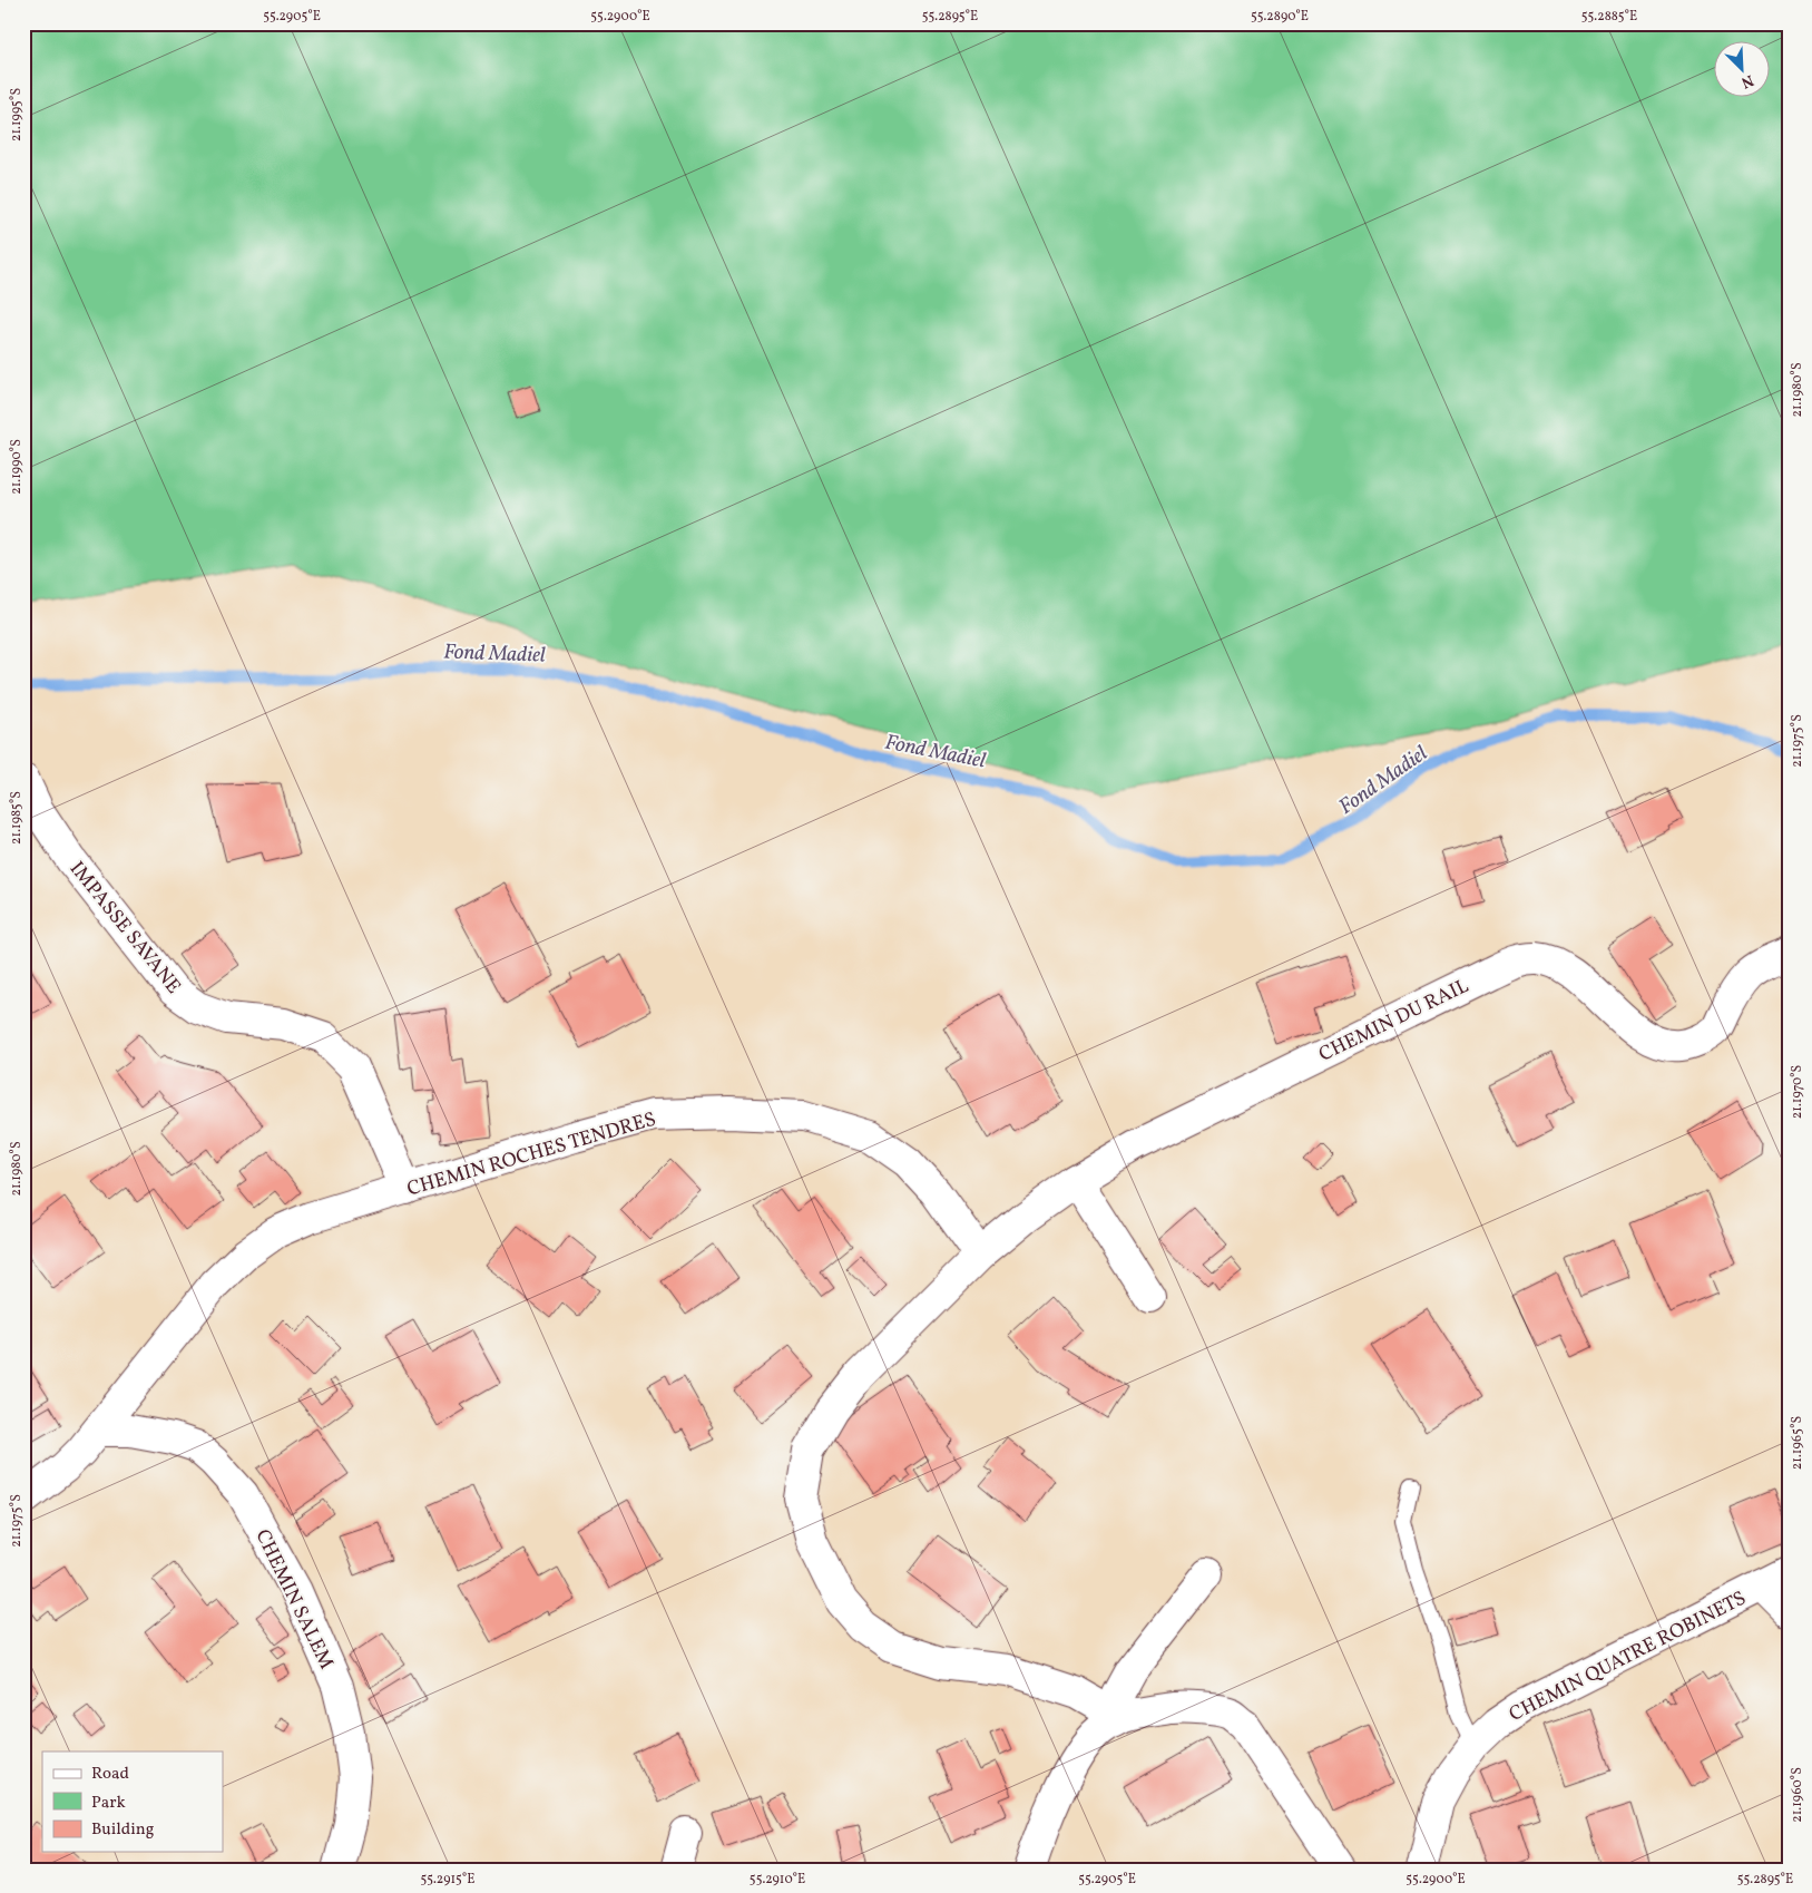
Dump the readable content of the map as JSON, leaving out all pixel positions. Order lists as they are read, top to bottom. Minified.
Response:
{"streets":{"street":["IMPASSE SAVANE","CHEMIN DU RAIL","CHEMIN ROCHES TENDRES","CHEMIN SALEM","CHEMIN QUATRE ROBINETS"]},"crossings":[["IMPASSE SAVANE","CHEMIN ROCHES TENDRES"],["CHEMIN DU RAIL","CHEMIN ROCHES TENDRES"],["CHEMIN ROCHES TENDRES","CHEMIN SALEM"]],"water":["Fond Madiel"],"legend":["Road","Park","Building"],"north":"bottom right","coordinates":["55.2905°E","55.2900°E","55.2895°E","55.2890°E","55.2885°E","21.1995°S","21.1980°S","21.1990°S","21.1975°S","21.1985°S","21.1970°S","21.1965°S","21.1960°S","55.2915°E","55.2910°E"]}
